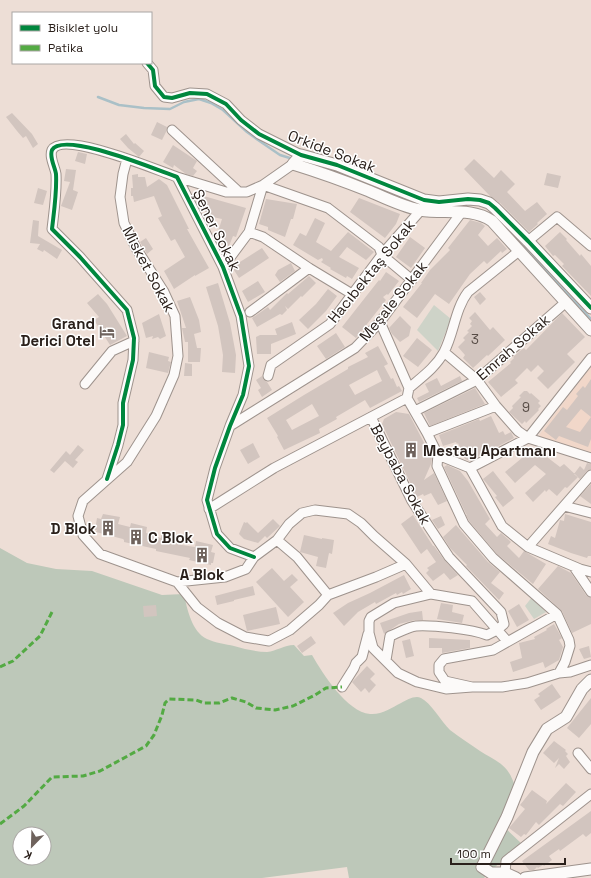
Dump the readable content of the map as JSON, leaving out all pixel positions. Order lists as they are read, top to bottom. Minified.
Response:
{"streets":{"street":["Orkide Sokak","Şener Sokak","Misket Sokak","Hacıbektaş Sokak","Meşale Sokak","Emrah Sokak","Beybaba Sokak"]},"crossings":[["Orkide Sokak","Hacıbektaş Sokak"],["Orkide Sokak","Meşale Sokak"],["Orkide Sokak","Emrah Sokak"],["Şener Sokak","Misket Sokak"],["Şener Sokak","Meşale Sokak"]],"places":{"hotel":["Grand Derici Otel"],"building":["Mestay Apartmanı","D Blok","C Blok","A Blok"]},"house_numbers":["3","9"],"legend":["Bisiklet yolu","Patika"],"scale_bar":"100 m","north":"bottom left"}
